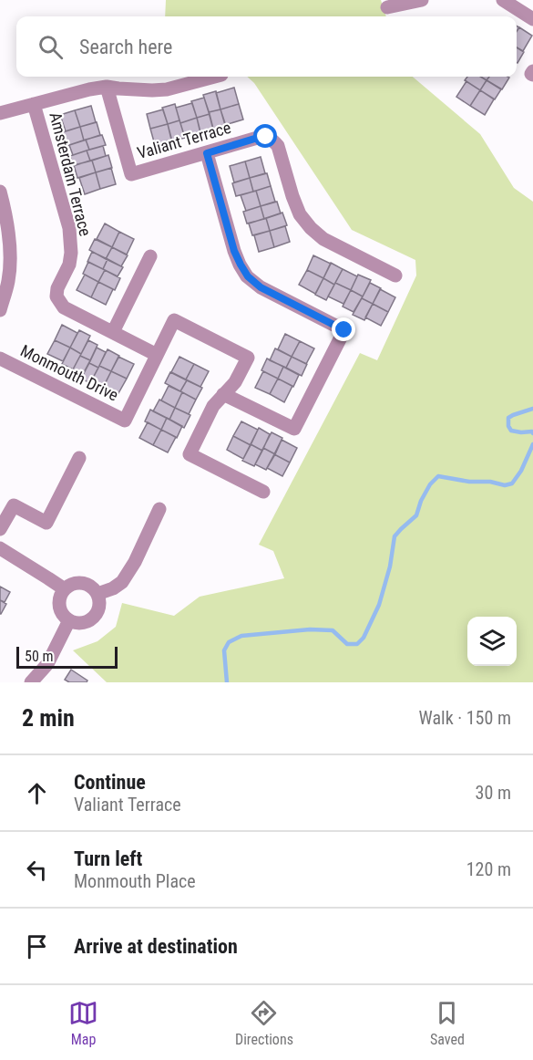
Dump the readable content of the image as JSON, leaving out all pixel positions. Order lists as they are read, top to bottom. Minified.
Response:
{"streets":{"street":["Valiant Terrace","Amsterdam Terrace","Monmouth Drive"]},"crossings":[["Amsterdam Terrace","Monmouth Drive"]],"scale_bar":"50 m","page":{"search":"Search here","scale":"50 m","heading":["2 min","Walk · 150 m"],"list":[["Continue","Valiant Terrace","30 m"],["Turn left","Monmouth Place","120 m"],"Arrive at destination"],"nav":["Map","Directions","Saved"]}}
